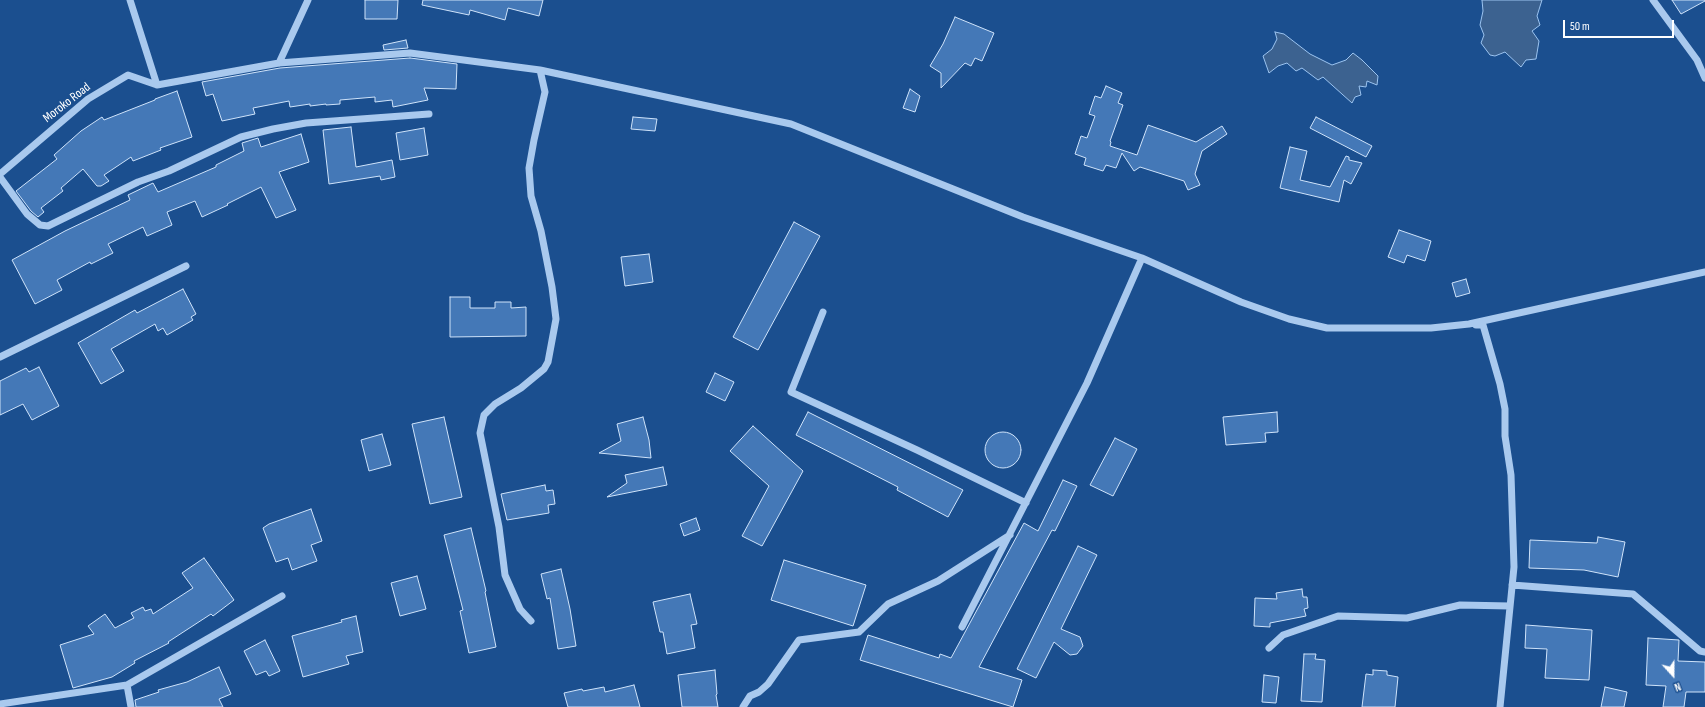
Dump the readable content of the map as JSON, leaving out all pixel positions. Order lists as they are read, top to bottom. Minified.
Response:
{"streets":{"street":["Moroko Road"]},"scale_bar":"50 m","north":"bottom"}
